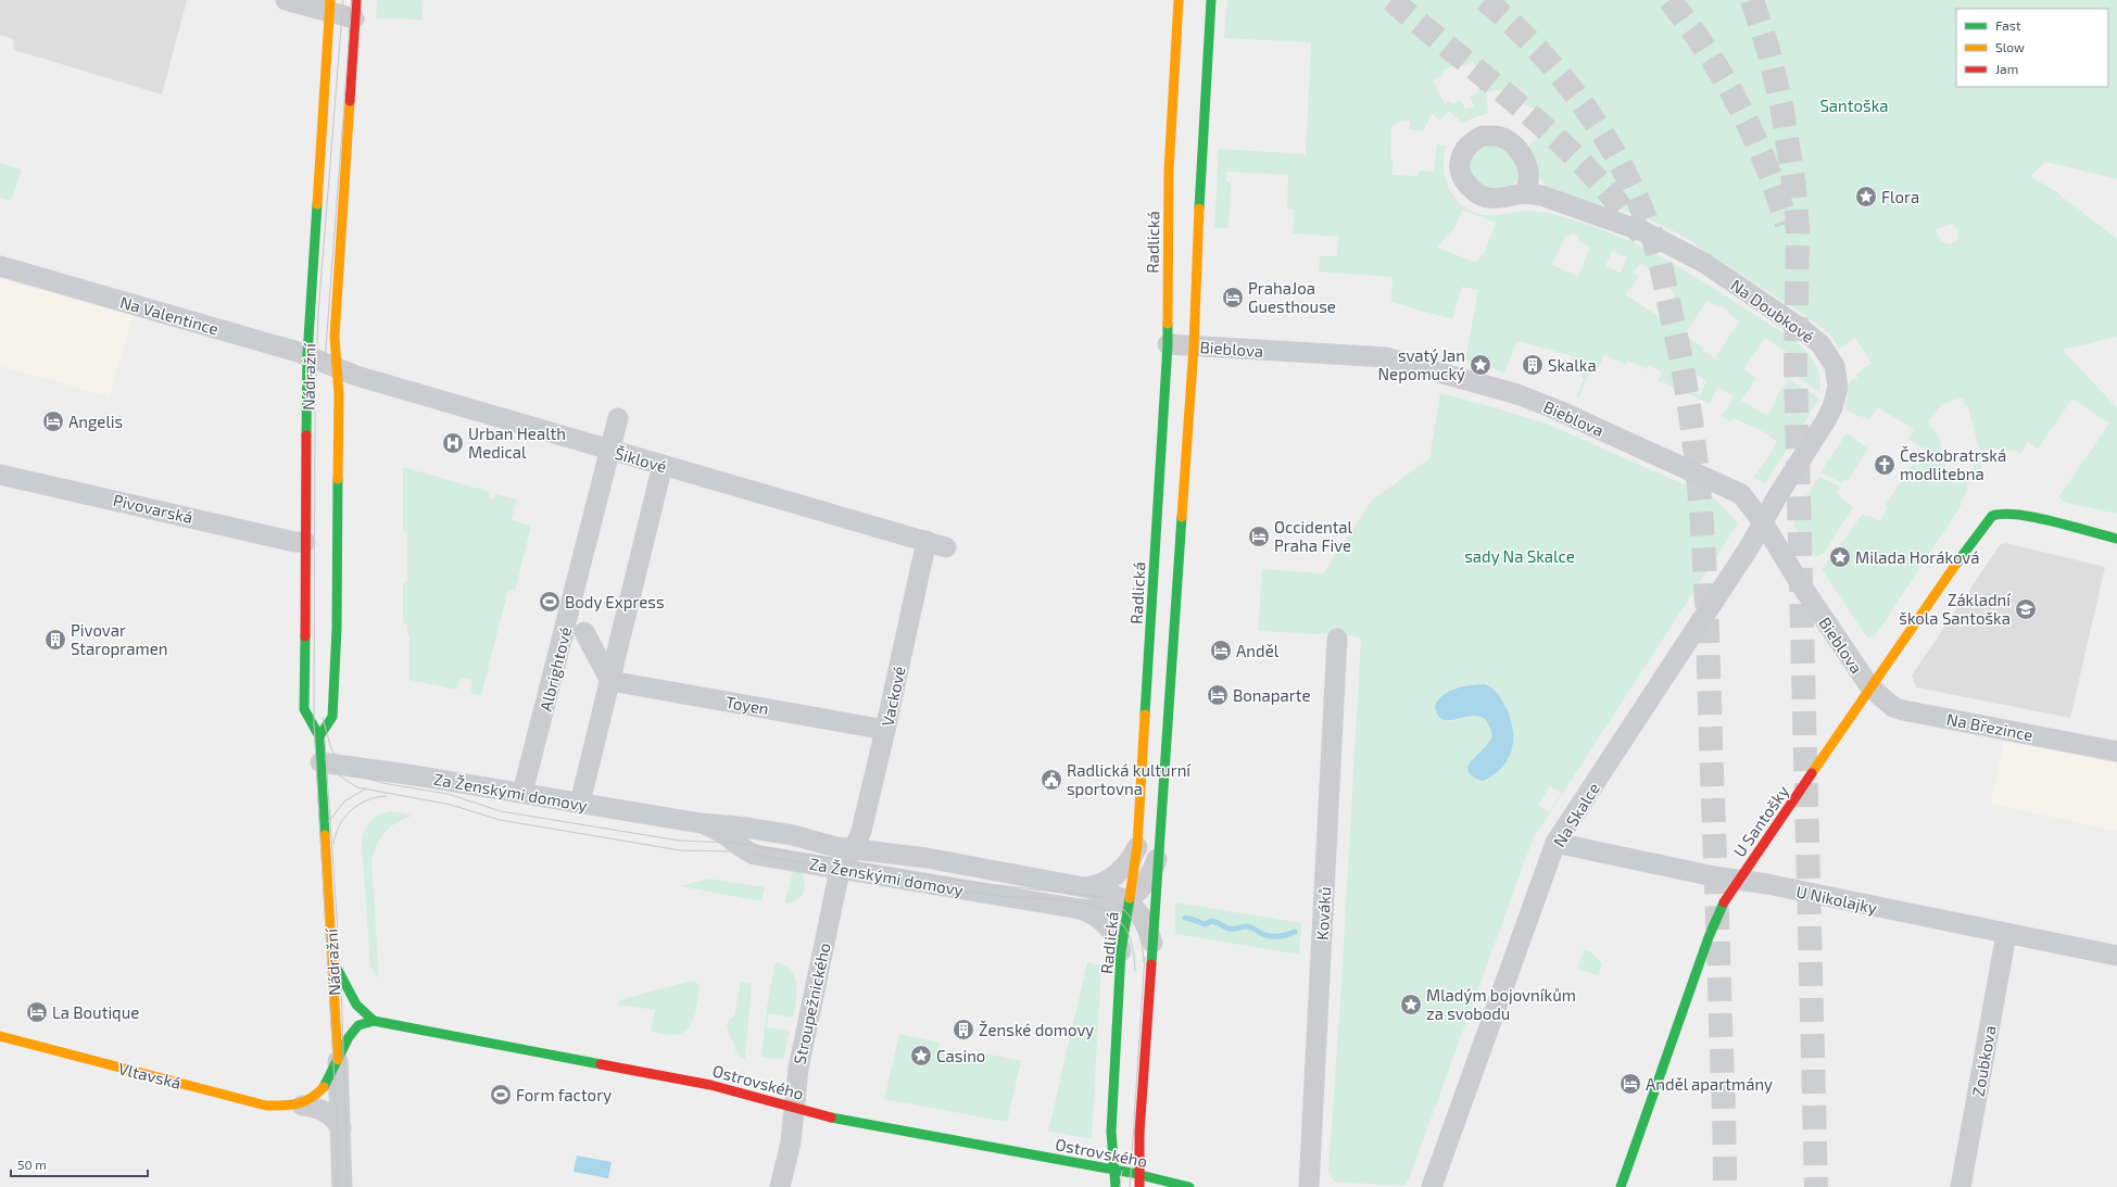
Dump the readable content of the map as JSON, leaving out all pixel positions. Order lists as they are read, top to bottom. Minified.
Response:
{"streets":{"main road":["Radlická","Nádražní","U Santošky","Vltavská","Ostrovského"],"street":["Na Doubkové","Na Valentince","Bieblova","Šiklové","Pivovarská","Albrightové","Vackové","Toyen","Na Březince","Za Ženskými domovy","Na Skalce","U Nikolajky","Kováků","Stroupežnického","Zoubkova"]},"crossings":[["Radlická","Bieblova"],["Radlická","Za Ženskými domovy"],["Radlická","Ostrovského"],["Na Doubkové","Bieblova"],["Na Doubkové","Na Skalce"],["Na Valentince","Nádražní"],["Na Valentince","Šiklové"],["Bieblova","Na Březince"],["Bieblova","Na Skalce"],["Bieblova","U Santošky"],["Nádražní","Šiklové"],["Nádražní","Pivovarská"],["Nádražní","Za Ženskými domovy"],["Nádražní","Vltavská"],["Šiklové","Albrightové"],["Šiklové","Vackové"],["Albrightové","Za Ženskými domovy"],["Vackové","Toyen"],["Vackové","Za Ženskými domovy"],["Vackové","Stroupežnického"],["Na Březince","U Santošky"],["Za Ženskými domovy","Stroupežnického"],["Na Skalce","U Nikolajky"],["U Santošky","U Nikolajky"],["U Nikolajky","Zoubkova"],["Stroupežnického","Ostrovského"]],"parks":["Santoška","sady Na Skalce"],"places":{"place":["Flora","svatý Jan Nepomucký","Milada Horáková","Mladým bojovníkům za svobodu","Casino"],"hotel":["PrahaJoa Guesthouse","Angelis","Occidental Praha Five","Anděl","Bonaparte","La Boutique","Anděl apartmány"],"building":["Skalka","Pivovar Staropramen","Ženské domovy"],"hospital":["Urban Health Medical"],"church":["Českobratrská modlitebna"],"sports":["Body Express","Form factory"],"school or university":["Základní škola Santoška"],"public building":["Radlická kulturní sportovna"]},"legend":["Fast","Slow","Jam"],"scale_bar":"50 m"}
